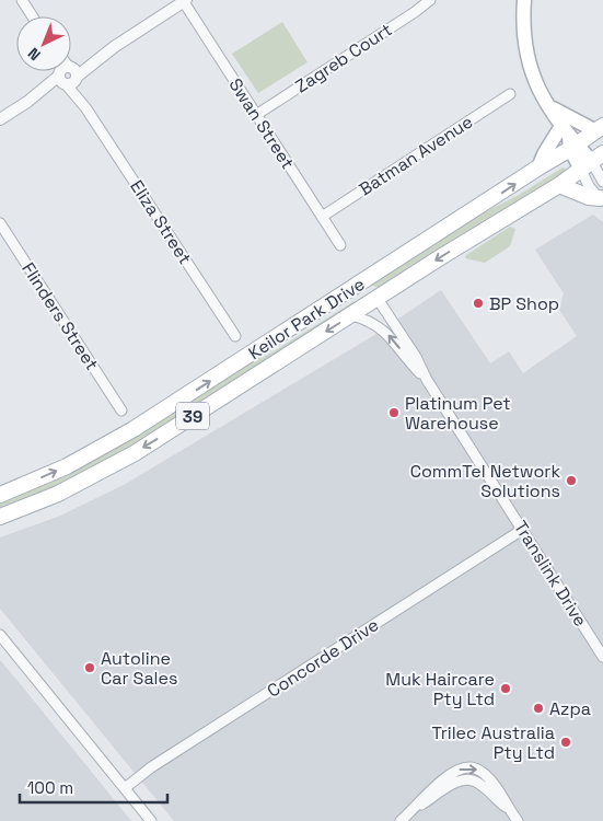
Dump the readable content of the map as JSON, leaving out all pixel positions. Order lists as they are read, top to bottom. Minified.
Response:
{"streets":{"main road":["Keilor Park Drive","39"],"street":["Zagreb Court","Swan Street","Batman Avenue","Eliza Street","Flinders Street","Translink Drive","Concorde Drive"]},"crossings":[["Zagreb Court","Swan Street"],["Swan Street","Batman Avenue"],["Keilor Park Drive","Translink Drive"],["Translink Drive","Concorde Drive"]],"places":["BP Shop","Platinum Pet Warehouse","CommTel Network Solutions","Autoline Car Sales","Muk Haircare Pty Ltd","Azpa","Trilec Australia Pty Ltd"],"scale_bar":"100 m","north":"bottom left"}
